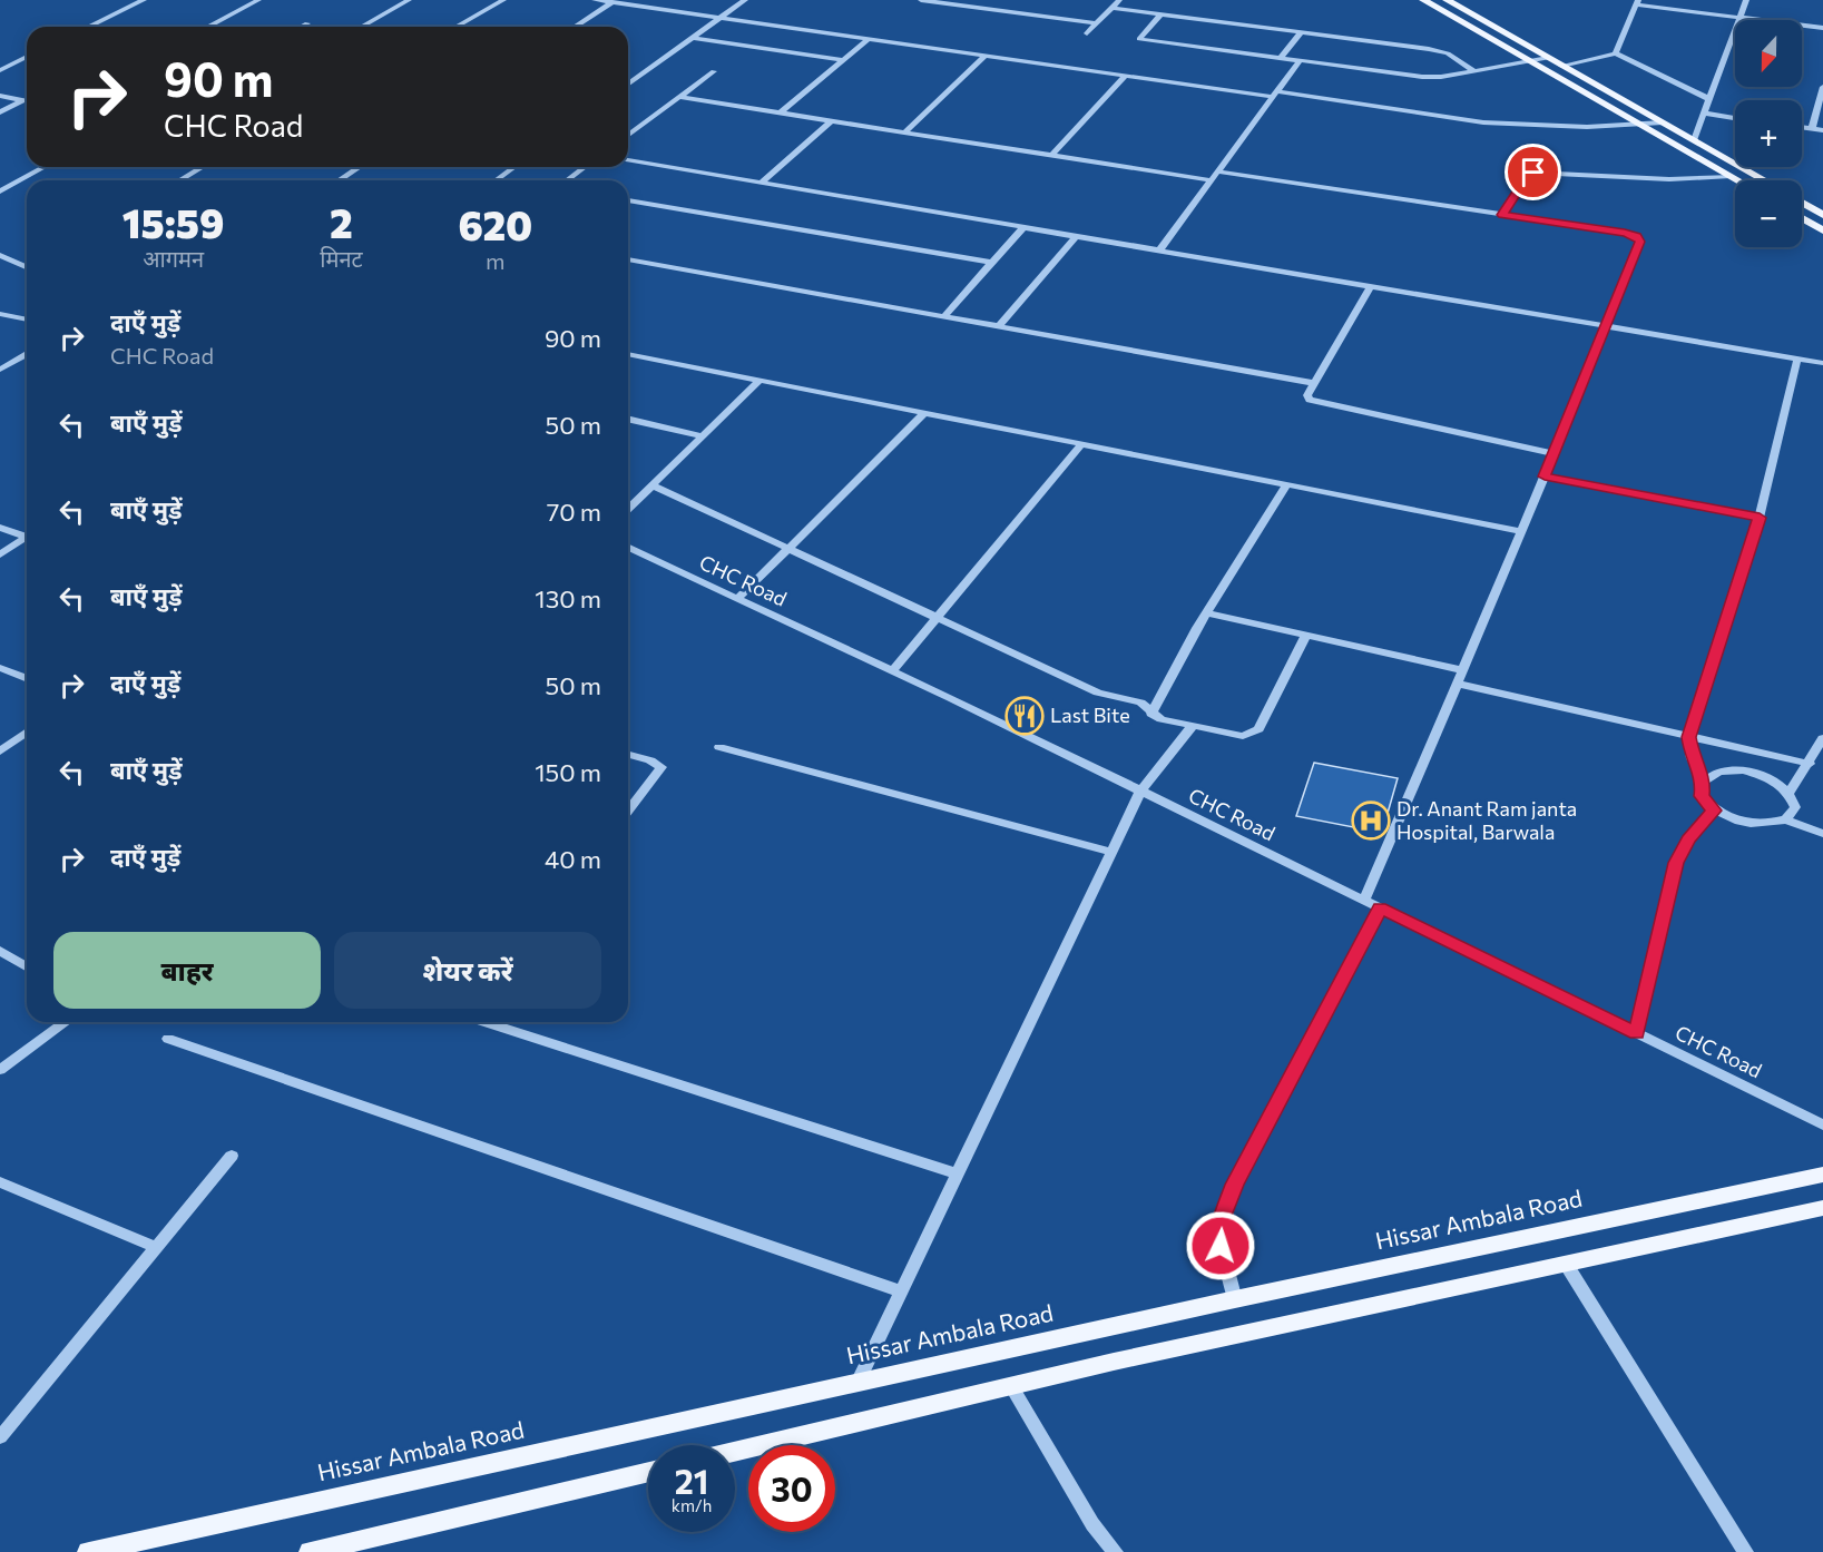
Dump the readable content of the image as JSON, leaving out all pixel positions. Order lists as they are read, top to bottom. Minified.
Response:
{"streets":{"main road":["Hissar Ambala Road"],"street":["CHC Road"]},"places":{"restaurant":["Last Bite"],"hospital":["Dr. Anant Ram janta Hospital, Barwala"]},"north":"bottom","page":{"map_buttons":["+","−"],"turn":["90 m","CHC Road"],"eta":["15:59","आगमन","2","मिनट","620","m"],"list":[{"name":"दाएँ मुड़ें","note":"CHC Road","value":"90 m"},{"name":"बाएँ मुड़ें","value":"50 m"},{"name":"बाएँ मुड़ें","value":"70 m"},{"name":"बाएँ मुड़ें","value":"130 m"},{"name":"दाएँ मुड़ें","value":"50 m"},{"name":"बाएँ मुड़ें","value":"150 m"},{"name":"दाएँ मुड़ें","value":"40 m"}],"buttons":["बाहर","शेयर करें"],"speed":"21 km/h","limit":"30"}}
